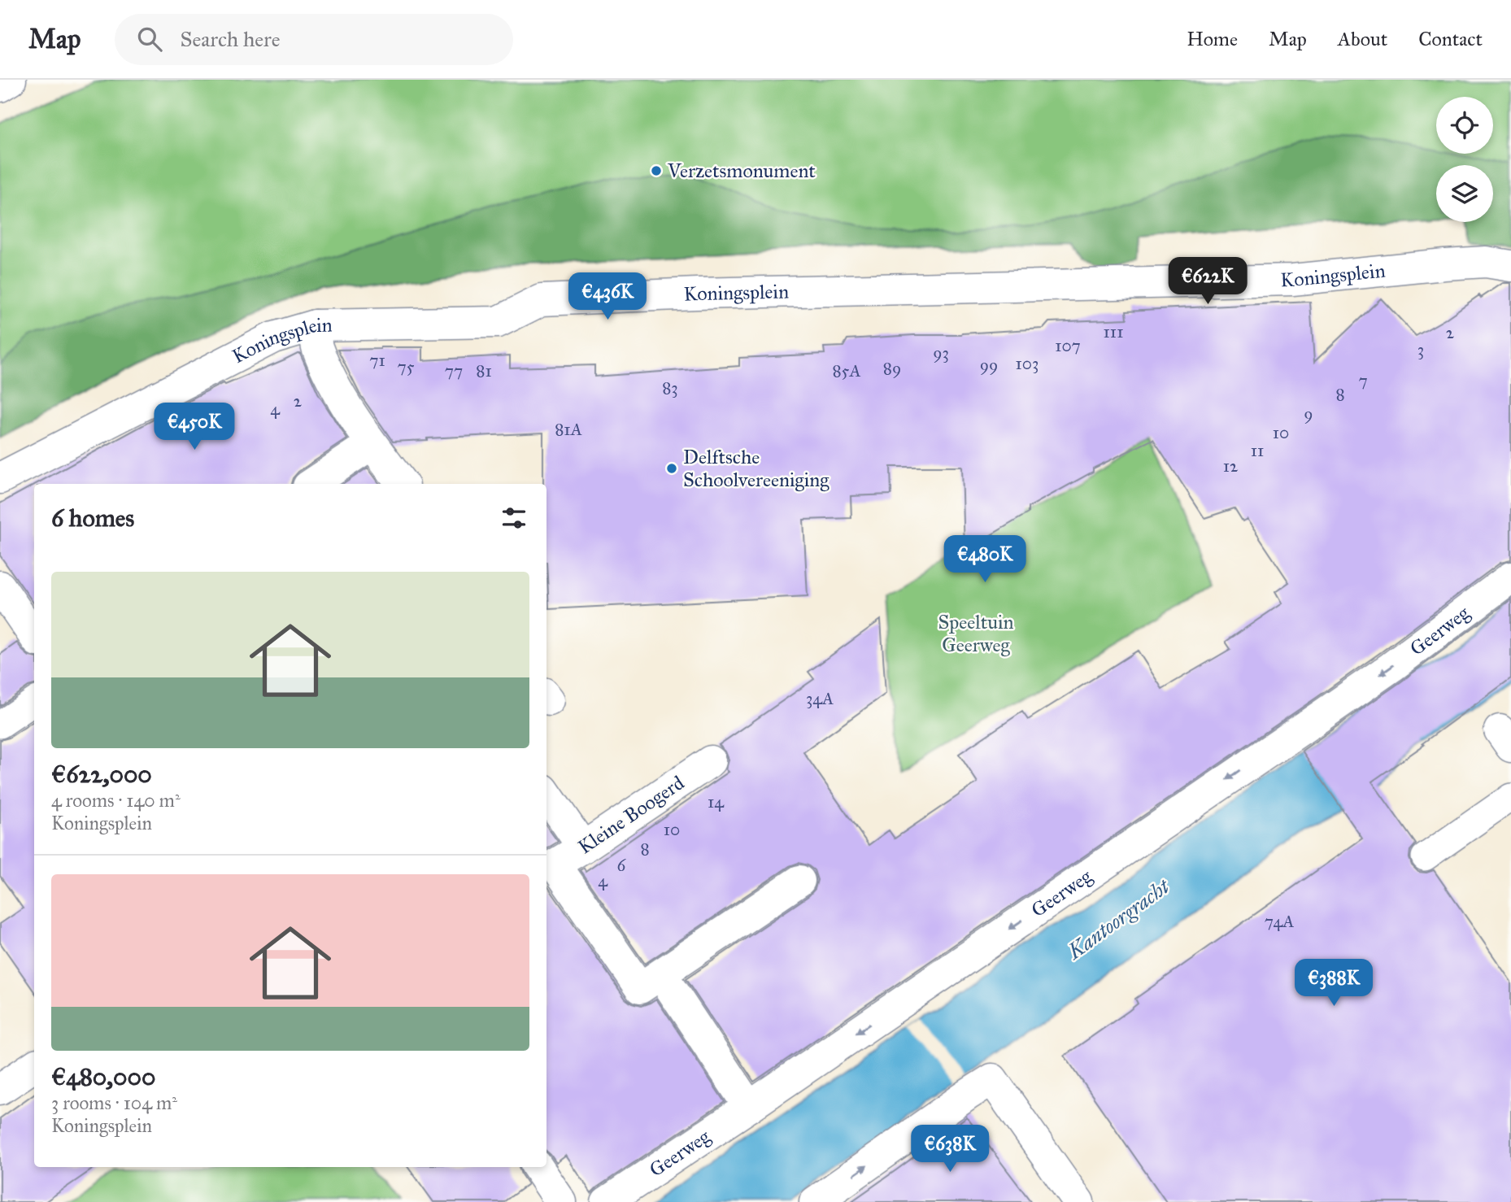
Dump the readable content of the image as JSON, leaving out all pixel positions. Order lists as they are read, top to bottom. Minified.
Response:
{"streets":{"street":["Koningsplein","Geerweg","Kleine Boogerd"]},"one_way":["Geerweg"],"water":["Kantoorgracht"],"parks":["Speeltuin Geerweg"],"places":["Verzetsmonument","Delftsche Schoolvereeniging"],"house_numbers":["111","2","107","3","93","71","103","99","75","89","77","81","85A","7","83","8","2","4","9","81A","10","11","12","34A","14","10","8","6","4","74A"],"page":{"header":"Map","search":"Search here","nav":["Home","Map","About","Contact"],"price":["€622K","€436K","€450K","€480K","€388K","€638K"],"heading":"6 homes","list":[{"name":"€622,000","note":"4 rooms · 140 m² · Koningsplein"},{"name":"€480,000","note":"3 rooms · 104 m² · Koningsplein"}]}}
